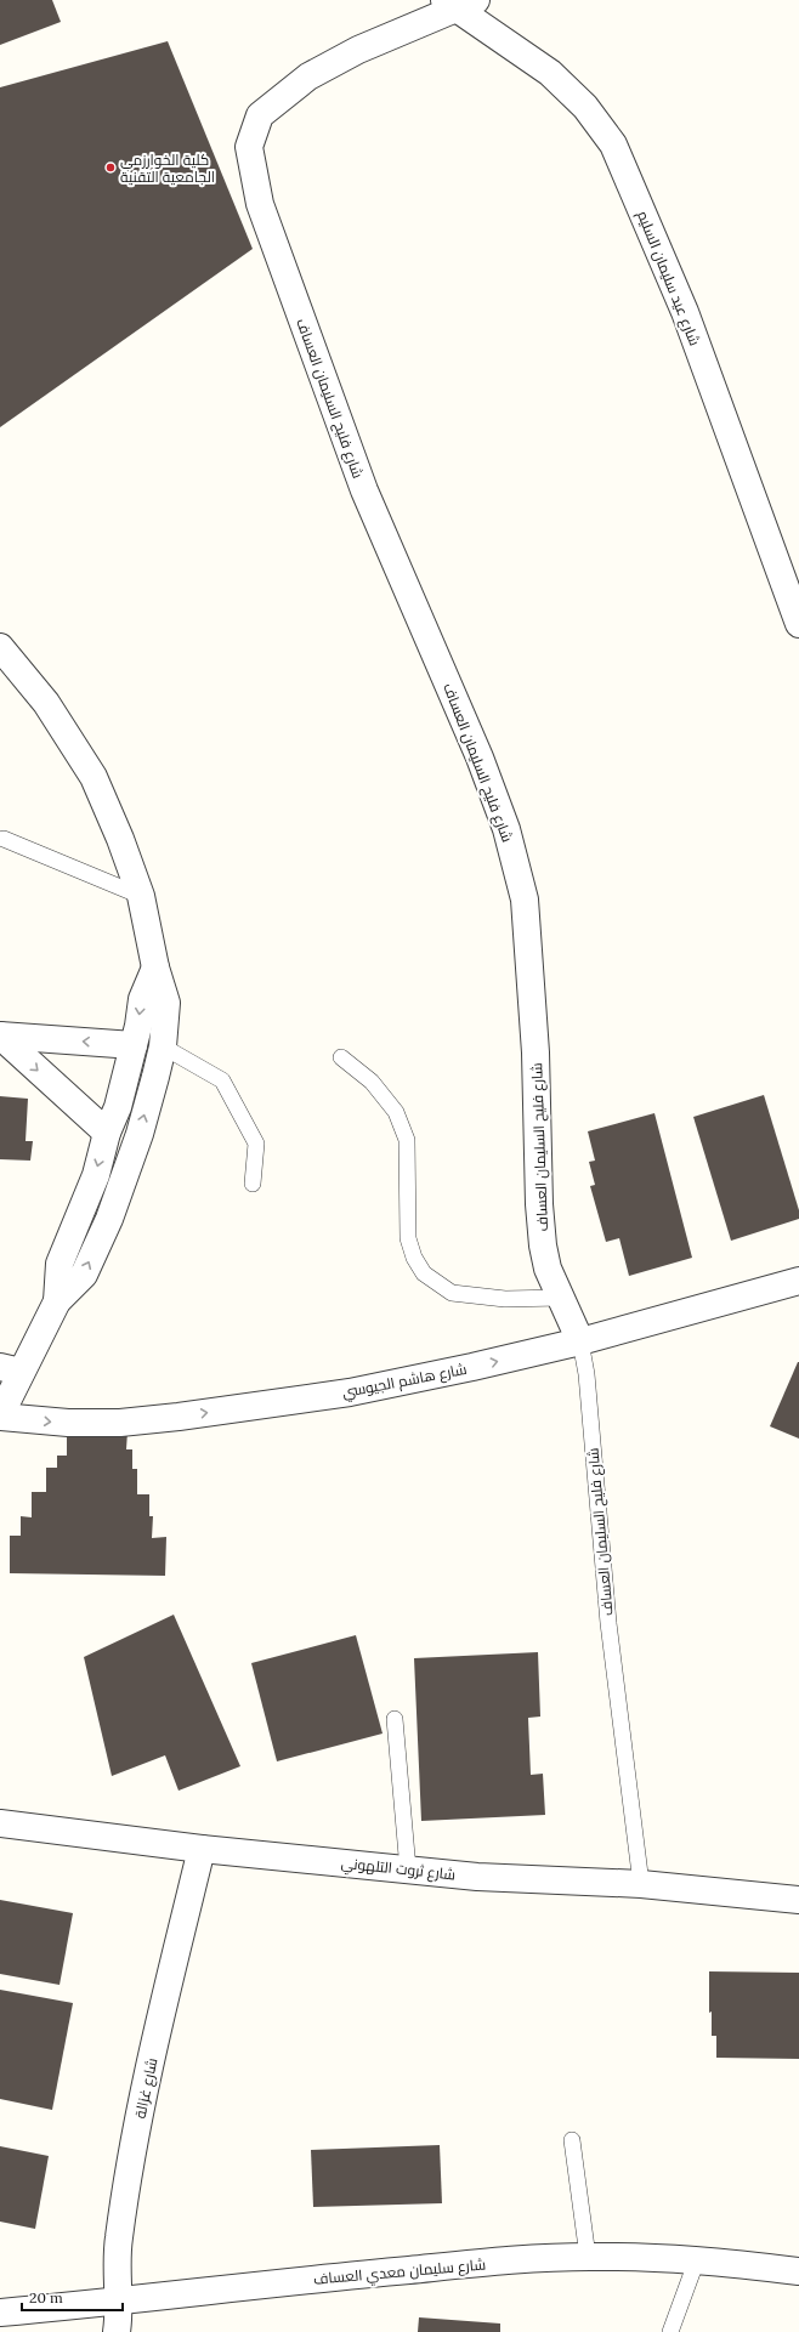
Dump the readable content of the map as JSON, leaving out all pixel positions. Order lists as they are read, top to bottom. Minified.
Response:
{"streets":{"street":["شارع عيد سليمان السليم","شارع فليح السليمان العساف","شارع هاشم الجيوسي","شارع ثروت التلهوني","شارع غزالة","شارع سليمان معدي العساف"]},"crossings":[["شارع عيد سليمان السليم","شارع فليح السليمان العساف"],["شارع فليح السليمان العساف","شارع هاشم الجيوسي"],["شارع فليح السليمان العساف","شارع ثروت التلهوني"],["شارع ثروت التلهوني","شارع غزالة"],["شارع غزالة","شارع سليمان معدي العساف"]],"one_way":["شارع هاشم الجيوسي"],"places":["كلية الخوارزمي الجامعية التقنية"],"scale_bar":"20 m"}
